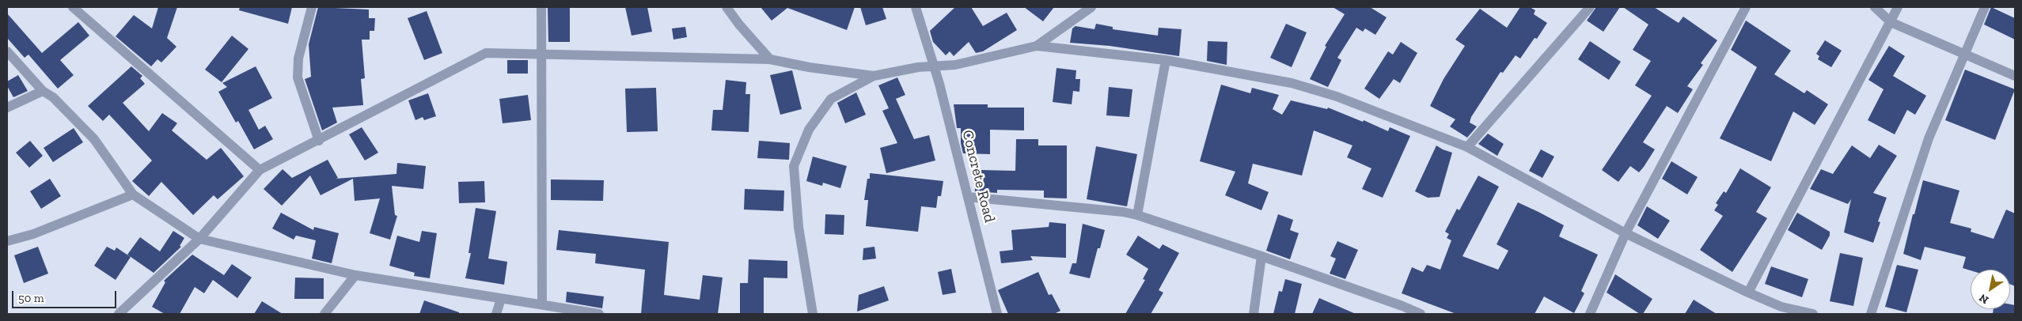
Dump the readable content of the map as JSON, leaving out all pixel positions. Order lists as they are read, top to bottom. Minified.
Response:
{"streets":{"street":["Concrete Road"]},"scale_bar":"50 m","north":"bottom left"}
